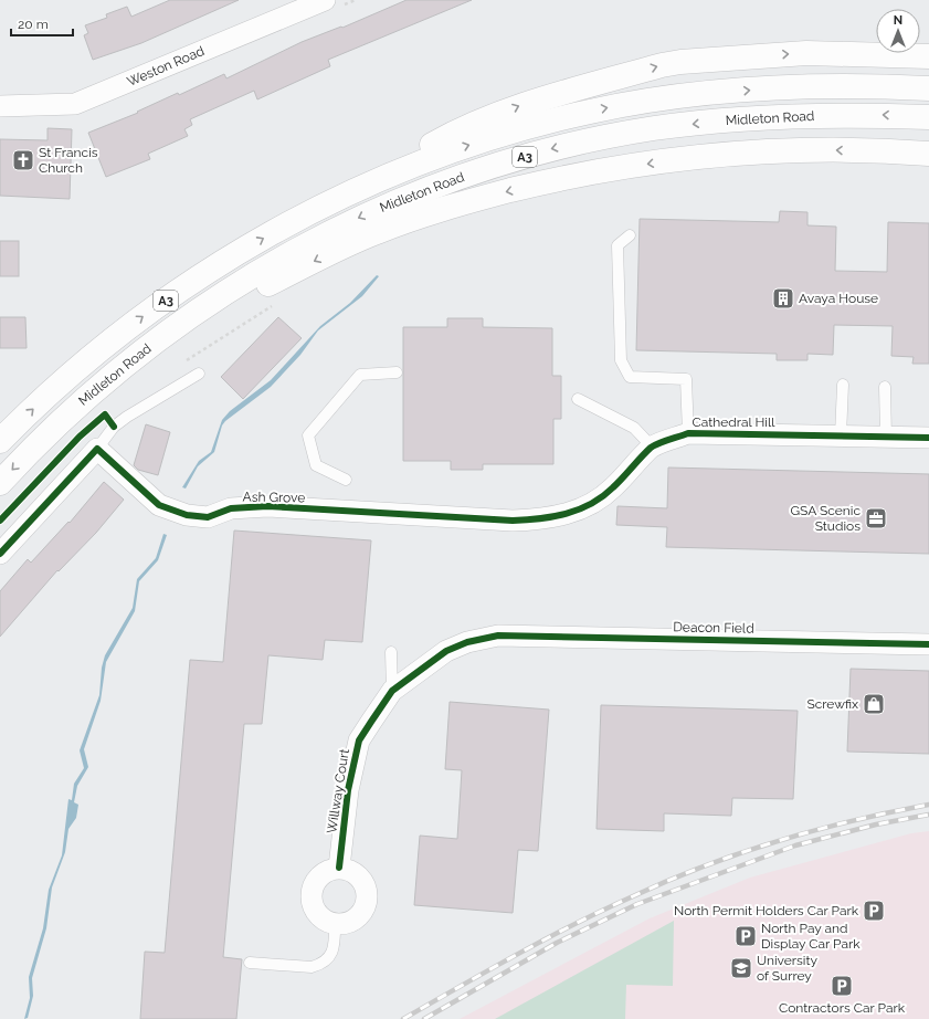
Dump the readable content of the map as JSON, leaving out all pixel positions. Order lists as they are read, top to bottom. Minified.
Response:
{"streets":{"highway":["Midleton Road","A3"],"street":["Weston Road","Cathedral Hill","Ash Grove","Deacon Field","Willway Court"]},"crossings":[["Cathedral Hill","Ash Grove"],["Deacon Field","Willway Court"]],"places":{"church":["St Francis Church"],"building":["Avaya House"],"office":["GSA Scenic Studios"],"shop":["Screwfix"],"parking":["North Permit Holders Car Park","North Pay and Display Car Park","Contractors Car Park"],"school or university":["University of Surrey"]},"scale_bar":"20 m","north":"top"}
